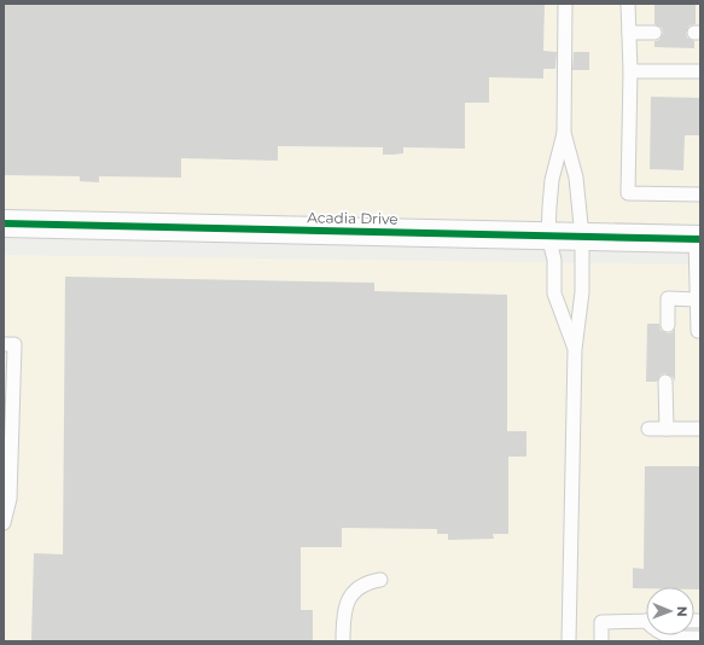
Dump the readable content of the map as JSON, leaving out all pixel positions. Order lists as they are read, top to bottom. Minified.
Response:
{"streets":{"street":["Acadia Drive"]},"north":"right"}
